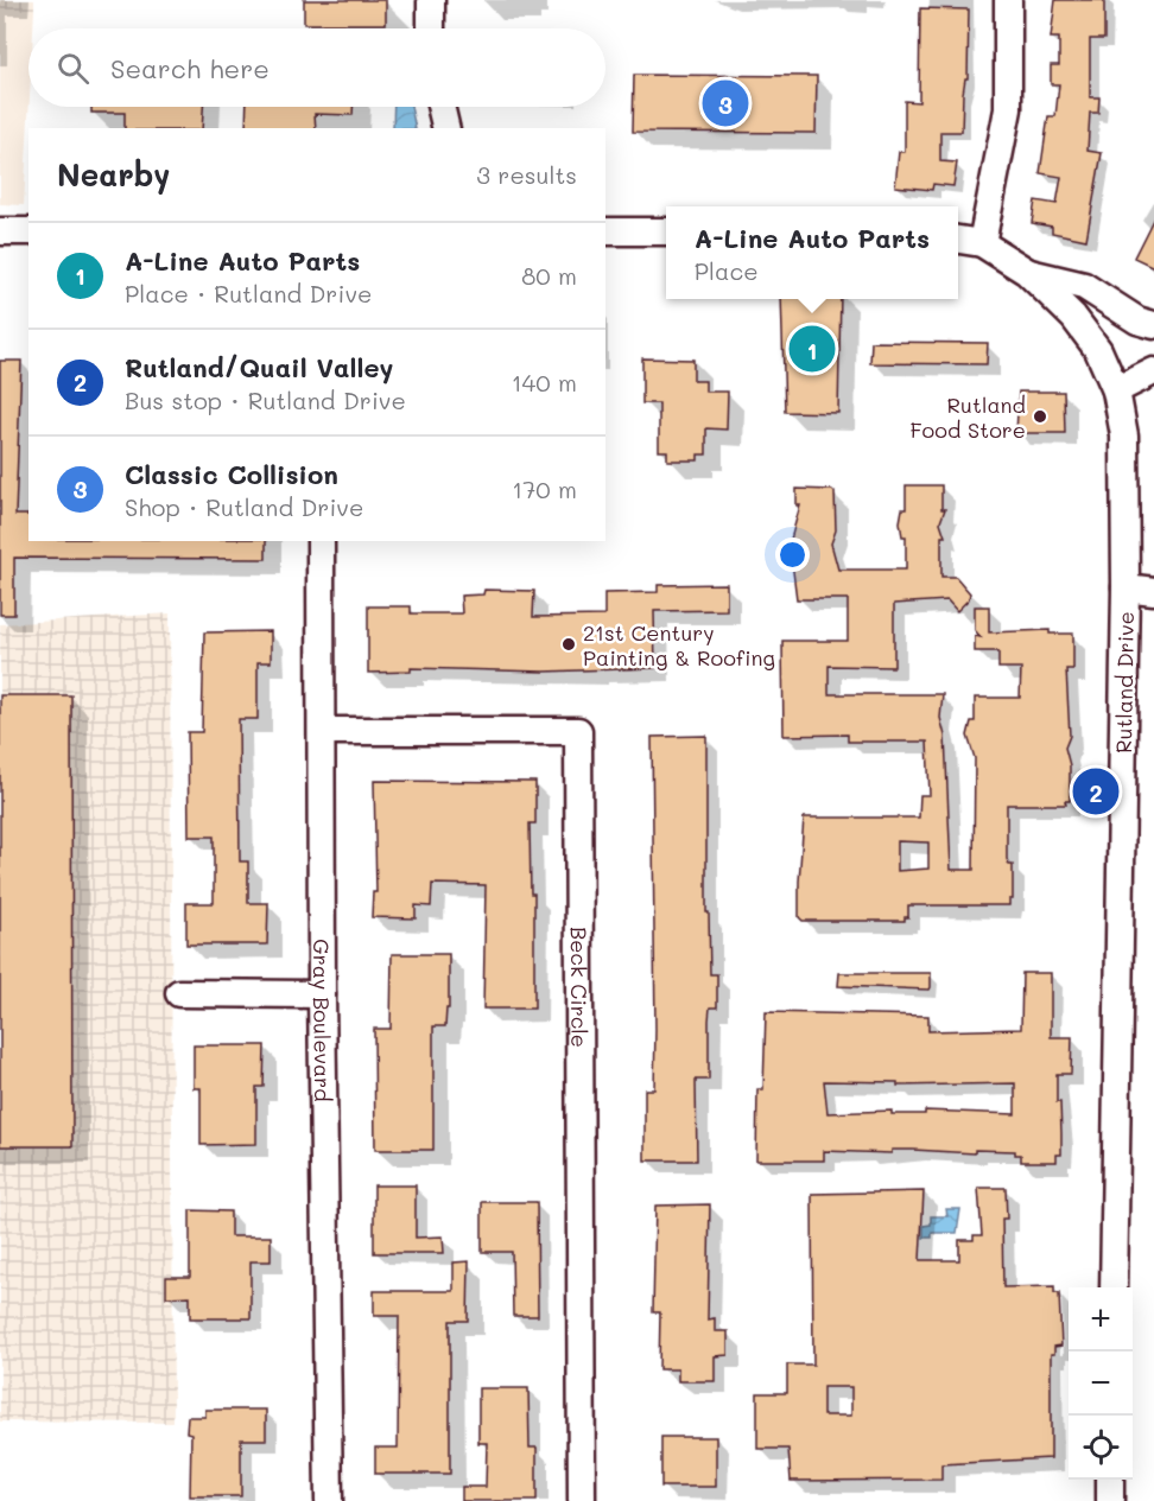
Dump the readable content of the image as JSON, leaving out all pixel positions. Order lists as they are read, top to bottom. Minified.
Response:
{"streets":{"street":["Rutland Drive","Beck Circle","Gray Boulevard"]},"crossings":[["Beck Circle","Gray Boulevard"]],"places":["Rutland Food Store","21st Century Painting & Roofing"],"page":{"search":"Search here","pins":["3","1","2"],"heading":["Nearby","3 results"],"popup":["A-Line Auto Parts","Place"],"list":[{"mark":"1","name":"A-Line Auto Parts","note":"Place · Rutland Drive","value":"80 m"},{"mark":"2","name":"Rutland/Quail Valley","note":"Bus stop · Rutland Drive","value":"140 m"},{"mark":"3","name":"Classic Collision","note":"Shop · Rutland Drive","value":"170 m"}],"map_buttons":["+","−"]}}
